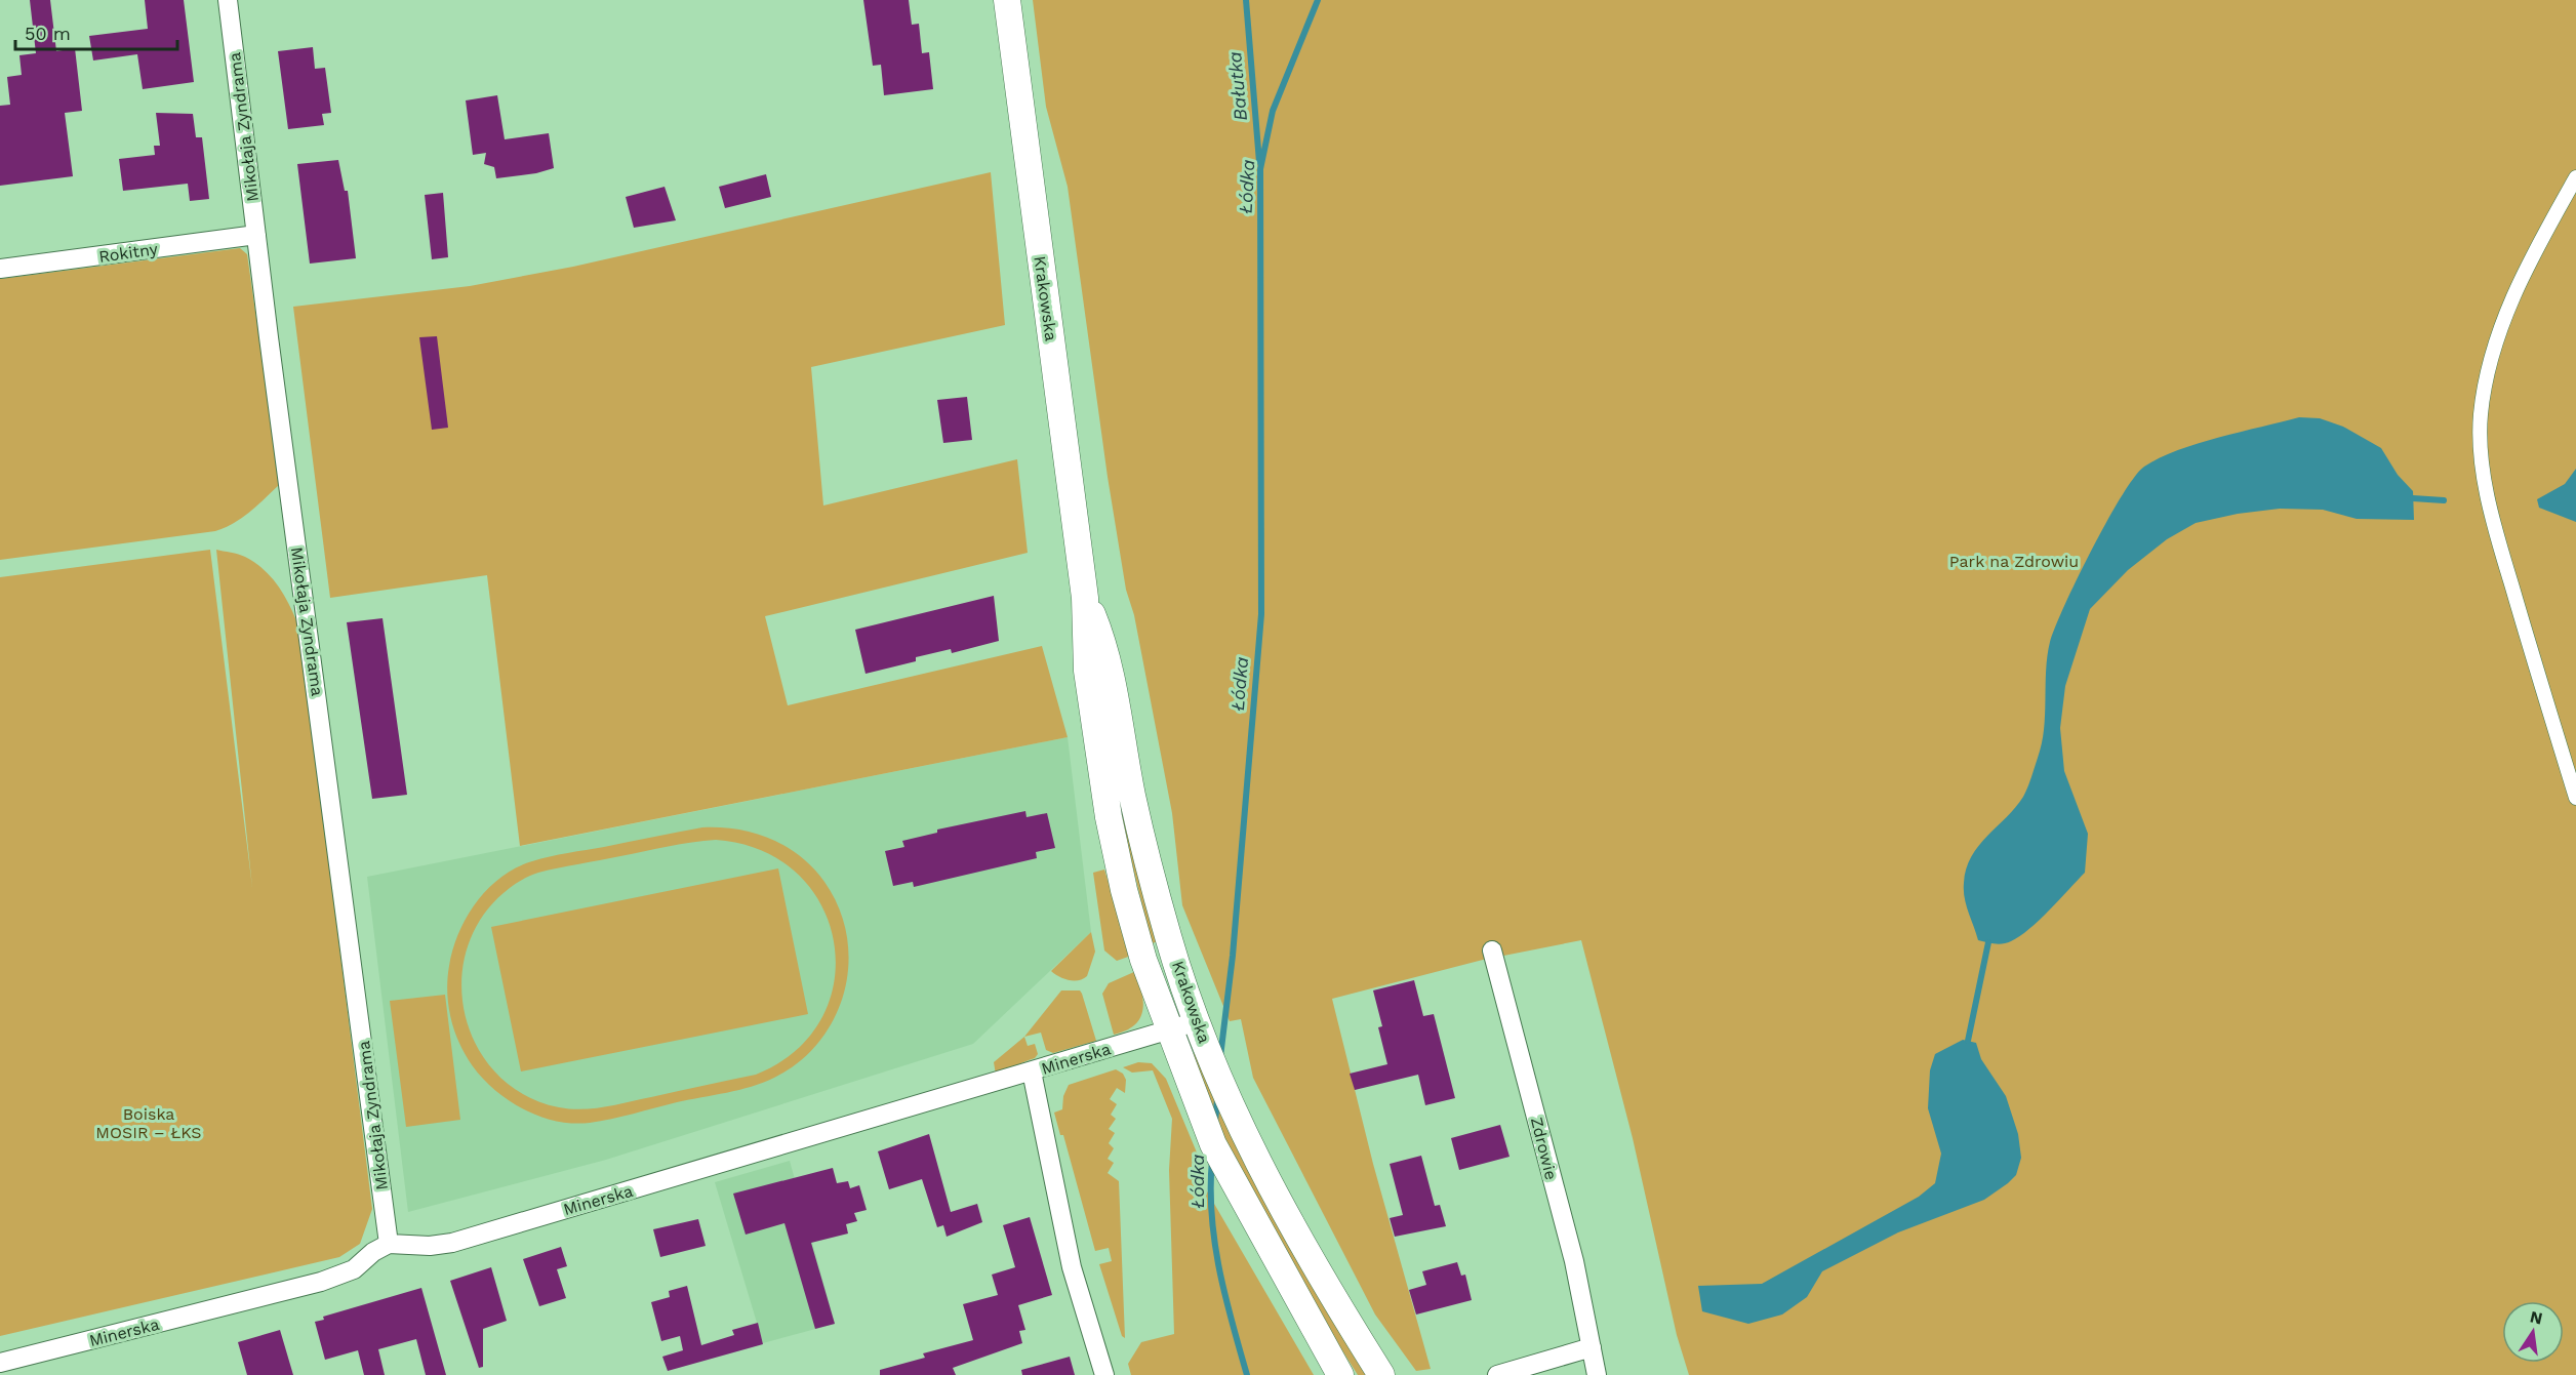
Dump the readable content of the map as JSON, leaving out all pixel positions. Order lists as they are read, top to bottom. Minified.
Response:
{"streets":{"main road":["Krakowska"],"street":["Mikołaja Zyndrama","Rokitny","Minerska","Zdrowie"]},"crossings":[["Mikołaja Zyndrama","Rokitny"],["Mikołaja Zyndrama","Minerska"],["Krakowska","Minerska"]],"water":["Bałutka","Łódka"],"parks":["Park na Zdrowiu","Boiska MOSIR – ŁKS"],"scale_bar":"50 m","north":"top"}
